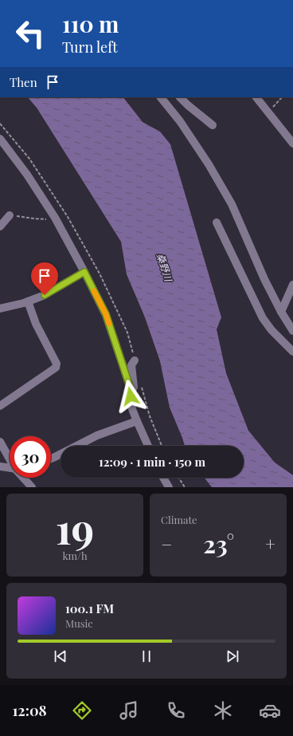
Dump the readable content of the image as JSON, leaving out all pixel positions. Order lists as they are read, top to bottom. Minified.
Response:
{"water":["桑野川"],"page":{"turn":["110 m","Turn left"],"then":"Then","limit":"30","trip":"12:09 · 1 min · 150 m","tile":[["19","km/h"],"Climate"],"heat":["−","23°","+"],"song":["100.1 FM","Music"],"tabs":"12:08"}}
